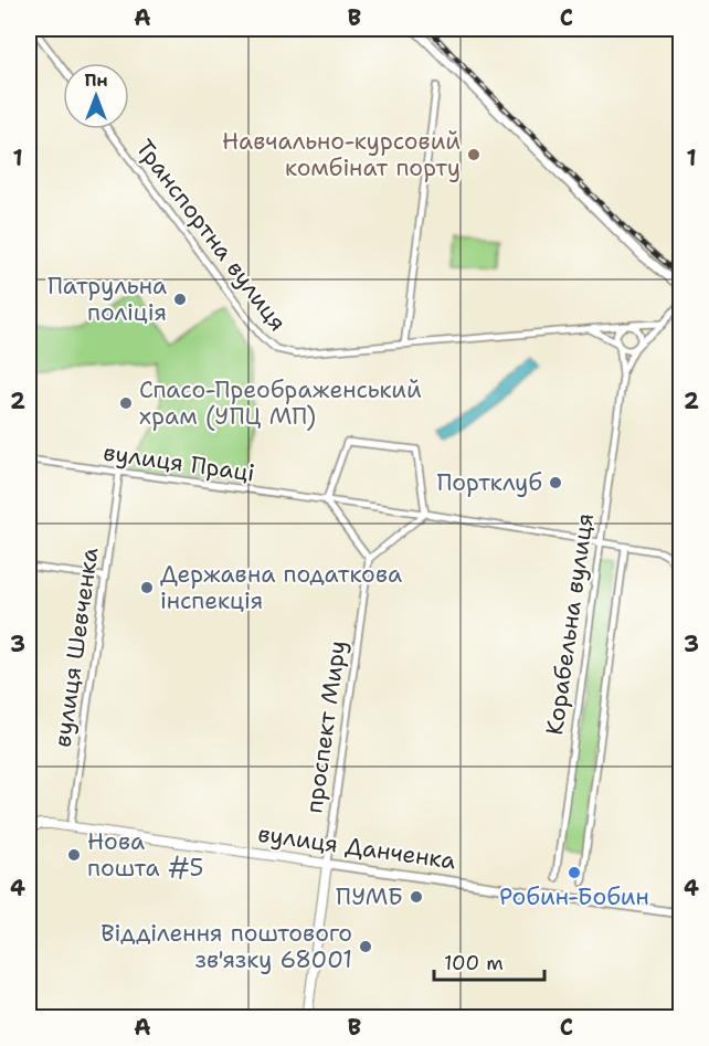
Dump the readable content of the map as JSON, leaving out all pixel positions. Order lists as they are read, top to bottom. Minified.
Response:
{"streets":{"main road":["проспект Миру","вулиця Данченка"],"street":["Транспортна вулиця","вулиця Праці","Корабельна вулиця","вулиця Шевченка"]},"crossings":[["вулиця Праці","вулиця Шевченка"],["вулиця Шевченка","вулиця Данченка"],["проспект Миру","вулиця Данченка"]],"places":["Навчально-курсовий комбінат порту","Патрульна поліція","Спасо-Преображенський храм (УПЦ МП)","Портклуб","Державна податкова інспекція","Нова пошта #5","Робин-Бобин","ПУМБ","Відділення поштового зв'язку 68001"],"scale_bar":"100 m","north":"top","grid":{"columns":["A","B","C"],"rows":["1","2","3","4"]}}
